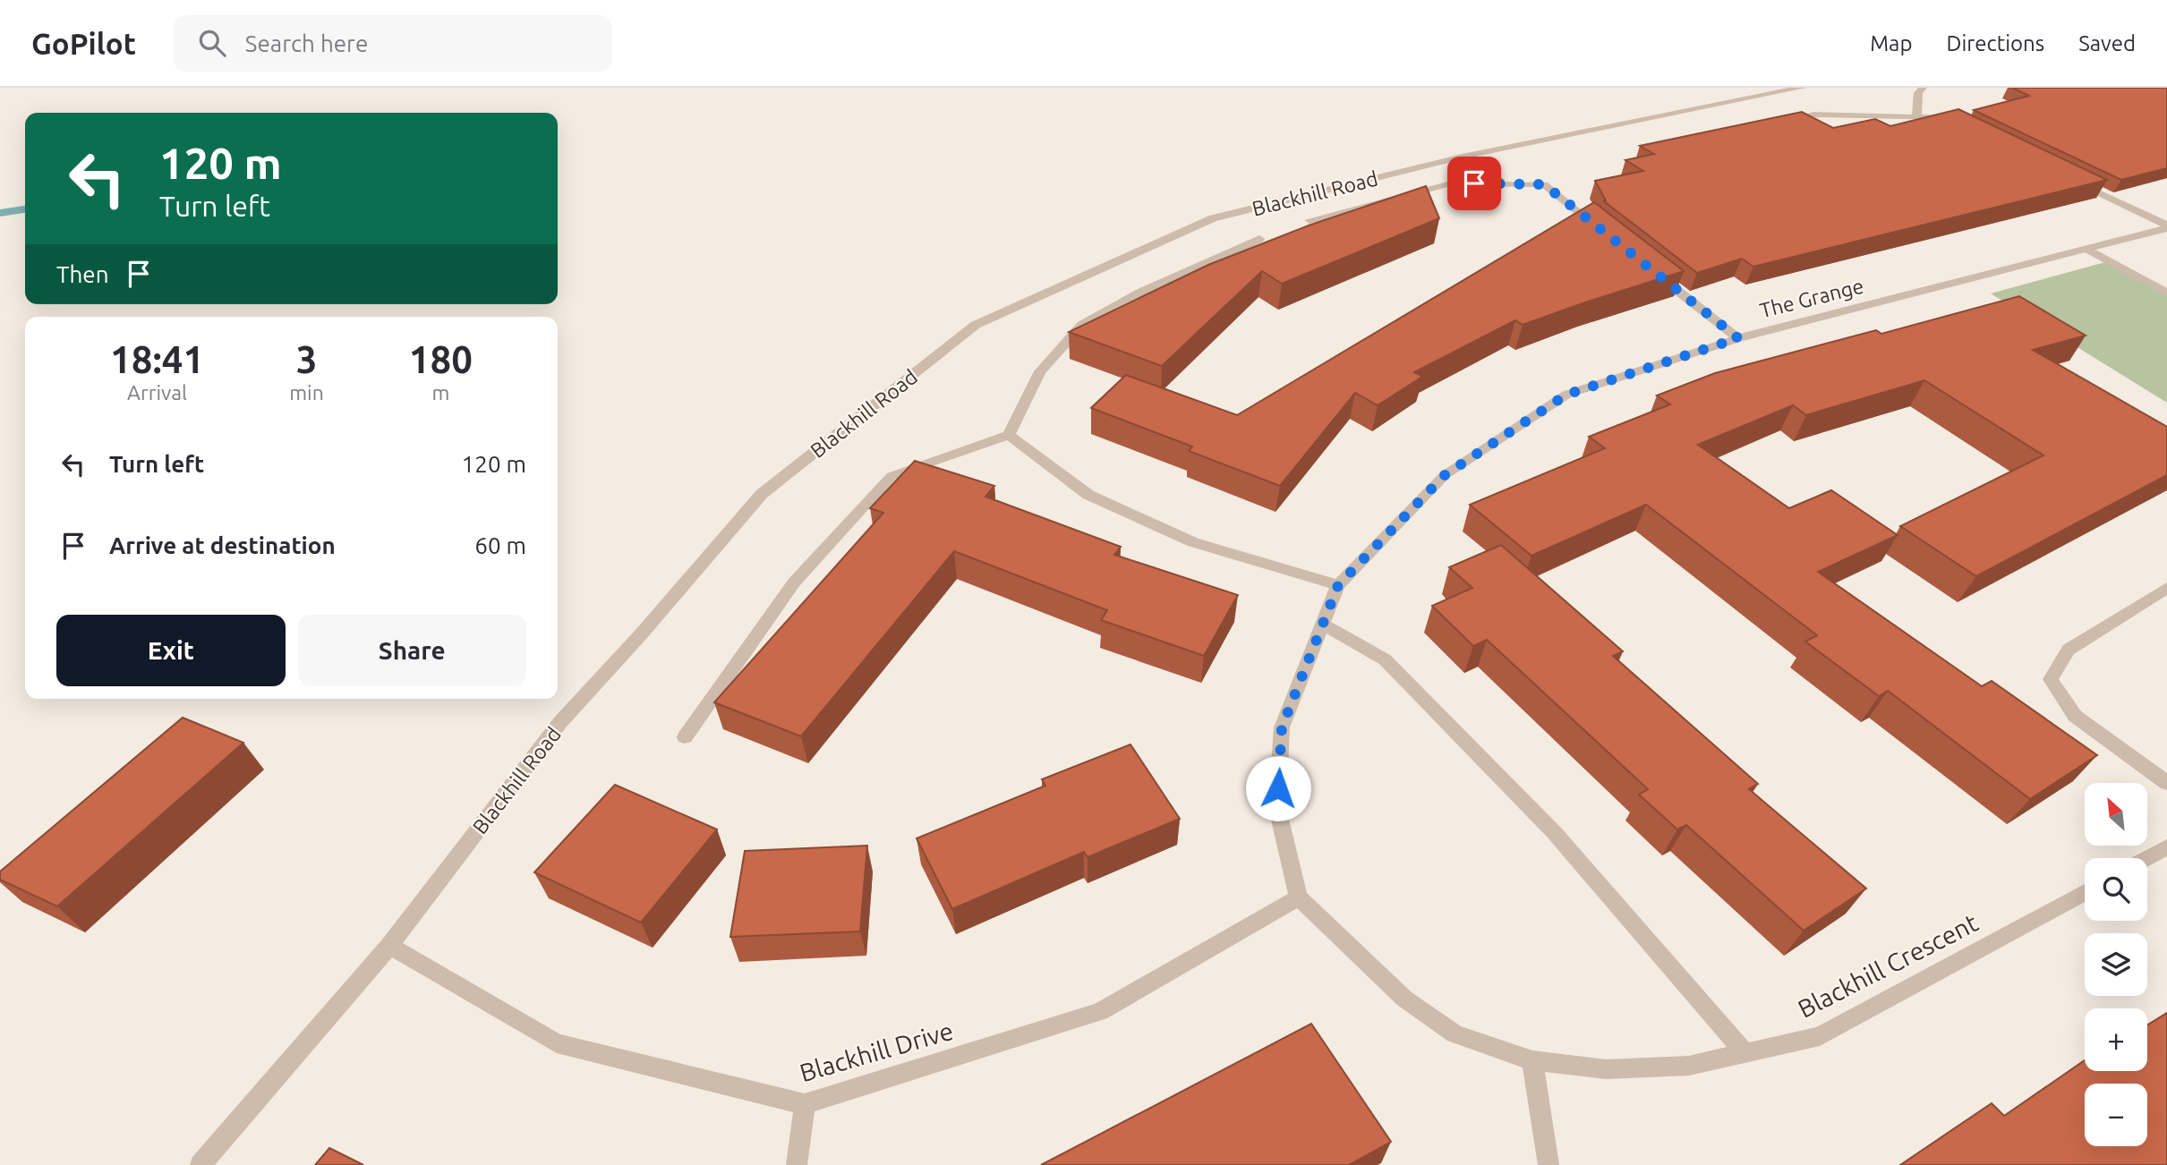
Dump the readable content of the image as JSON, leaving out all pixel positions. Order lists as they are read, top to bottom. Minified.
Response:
{"streets":{"street":["Blackhill Road","The Grange","Blackhill Crescent","Blackhill Drive"]},"crossings":[["Blackhill Road","Blackhill Drive"],["The Grange","Blackhill Crescent"],["The Grange","Blackhill Drive"],["Blackhill Crescent","Blackhill Drive"]],"north":"top left","page":{"header":"GoPilot","search":"Search here","nav":["Map","Directions","Saved"],"turn":["120 m","Turn left"],"then":"Then","eta":["18:41","Arrival","3","min","180","m"],"list":[{"name":"Turn left","value":"120 m"},{"name":"Arrive at destination","value":"60 m"}],"buttons":["Exit","Share"],"map_buttons":["+","−"]}}
